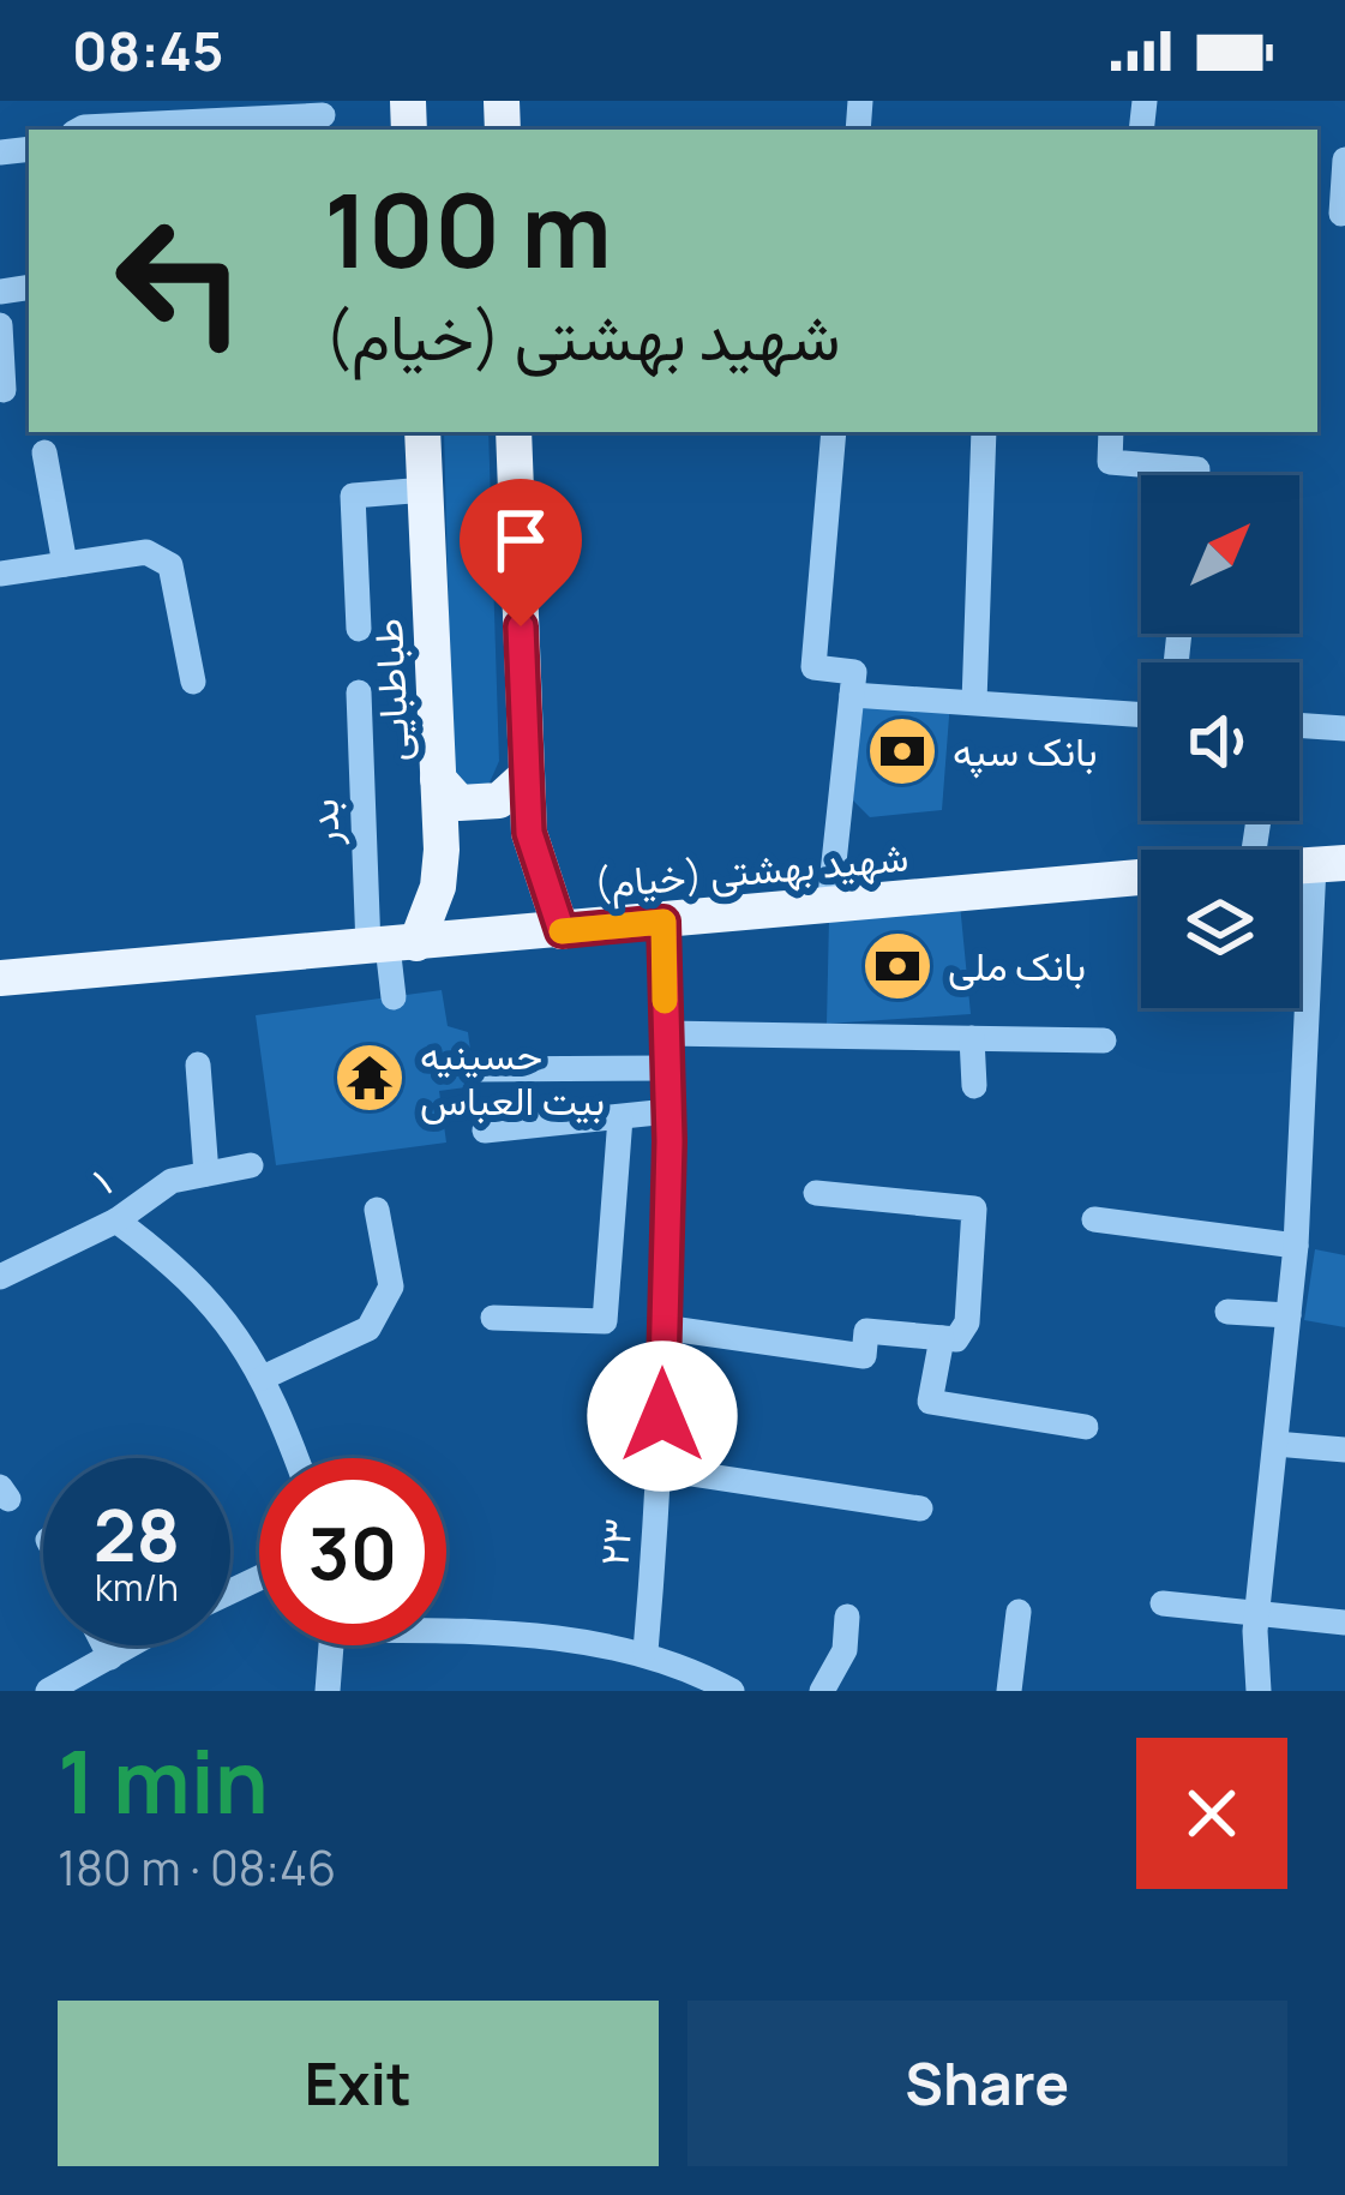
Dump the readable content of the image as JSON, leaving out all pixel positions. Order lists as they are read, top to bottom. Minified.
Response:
{"streets":{"main road":["طباطبایی","شهید بهشتی (خیام)"],"street":["بدر","۱","۲۳"]},"crossings":[["طباطبایی","بدر"],["طباطبایی","شهید بهشتی (خیام)"],["بدر","شهید بهشتی (خیام)"],["شهید بهشتی (خیام)","۲۳"]],"places":{"bank":["بانک سپه","بانک ملی"],"temple":["حسینیه بیت العباس"]},"north":"top right","page":{"status":"08:45","turn":["100 m","شهید بهشتی (خیام)"],"speed":"28 km/h","limit":"30","heading":["1 min","180 m · 08:46"],"buttons":["Exit","Share"]}}
